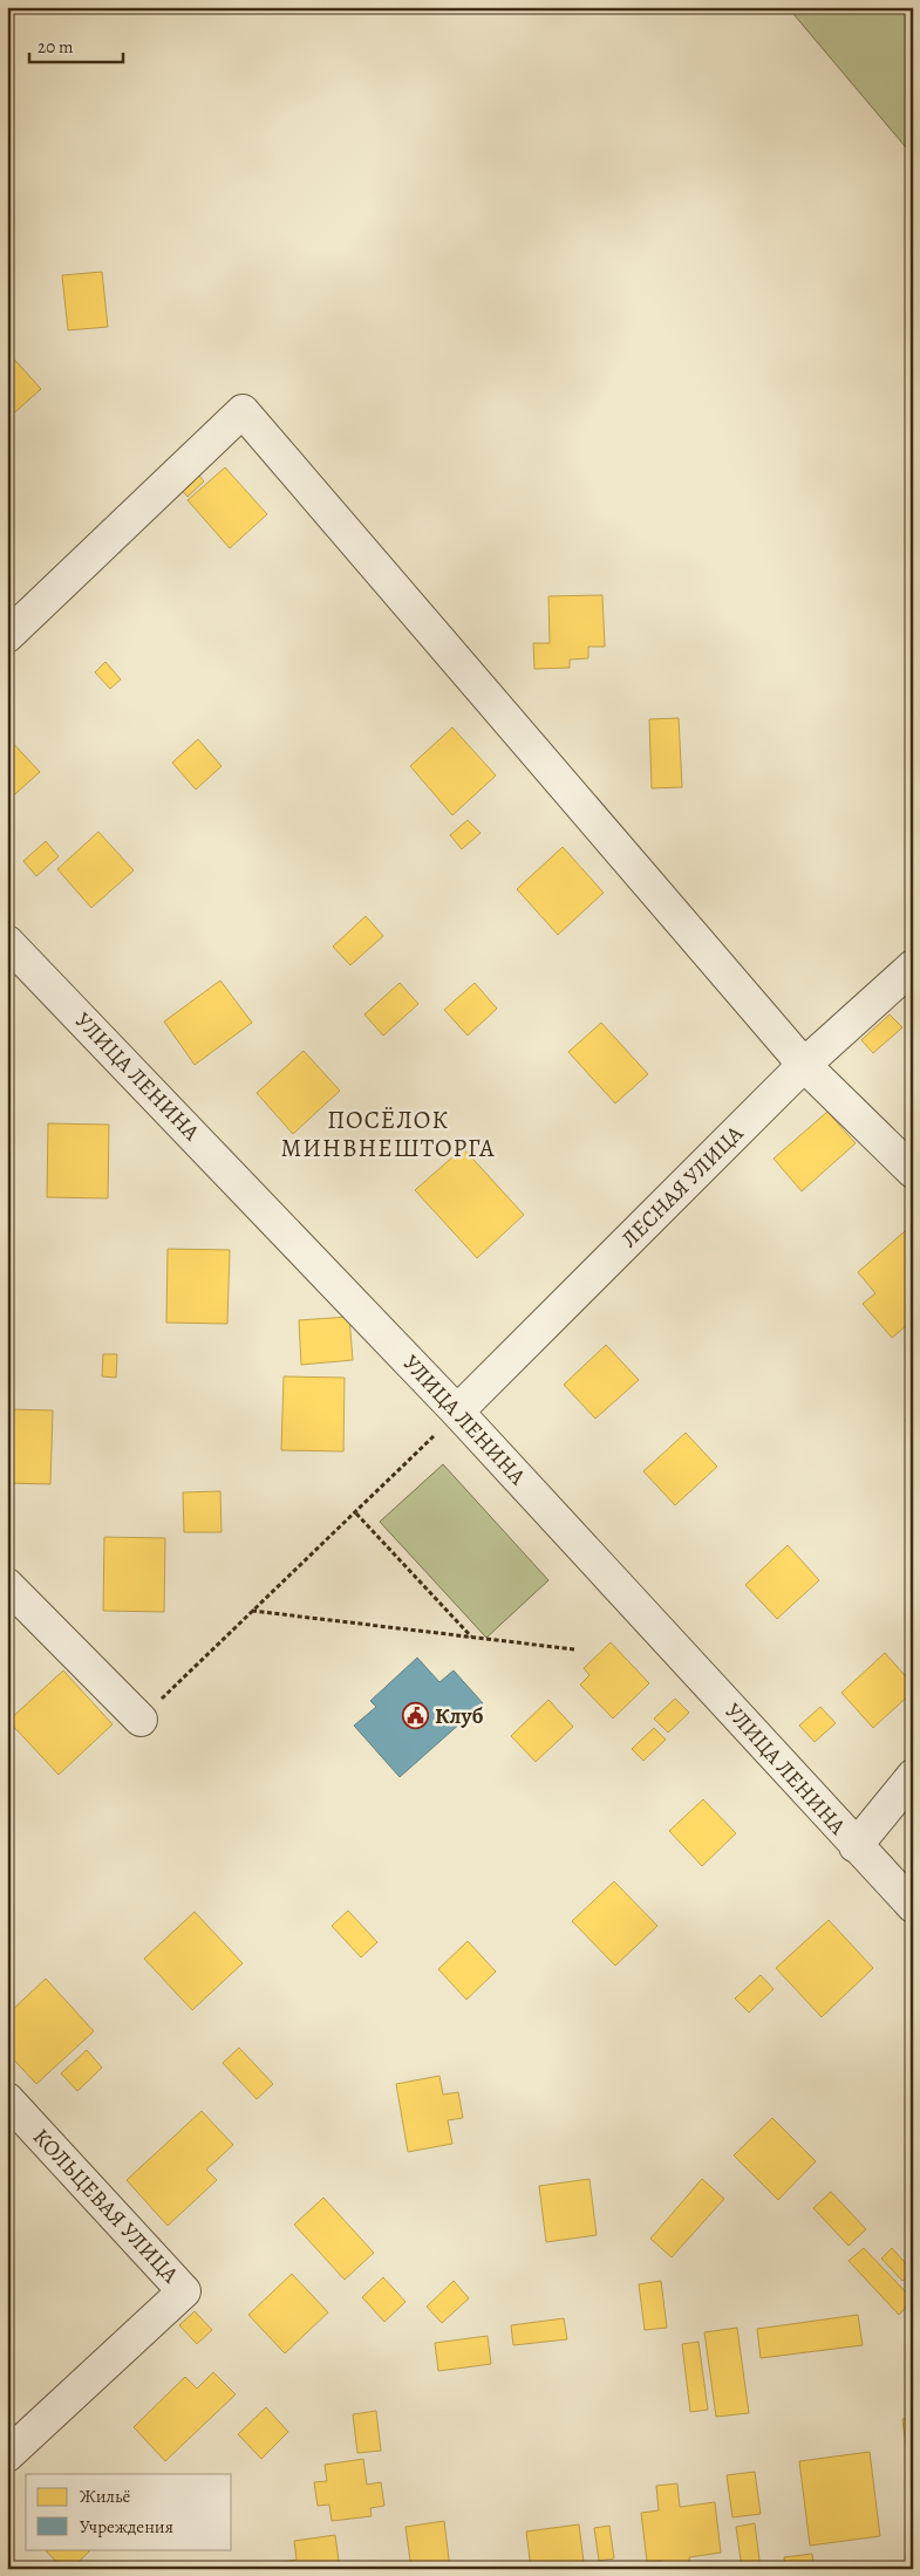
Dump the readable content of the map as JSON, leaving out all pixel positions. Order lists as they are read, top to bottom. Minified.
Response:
{"streets":{"street":["УЛИЦА ЛЕНИНА","ЛЕСНАЯ УЛИЦА","КОЛЬЦЕВАЯ УЛИЦА"]},"crossings":[["УЛИЦА ЛЕНИНА","ЛЕСНАЯ УЛИЦА"]],"districts":["ПОСЁЛОК МИНВНЕШТОРГА"],"places":{"public building":["Клуб"]},"legend":["Жильё","Учреждения"],"scale_bar":"20 m"}
